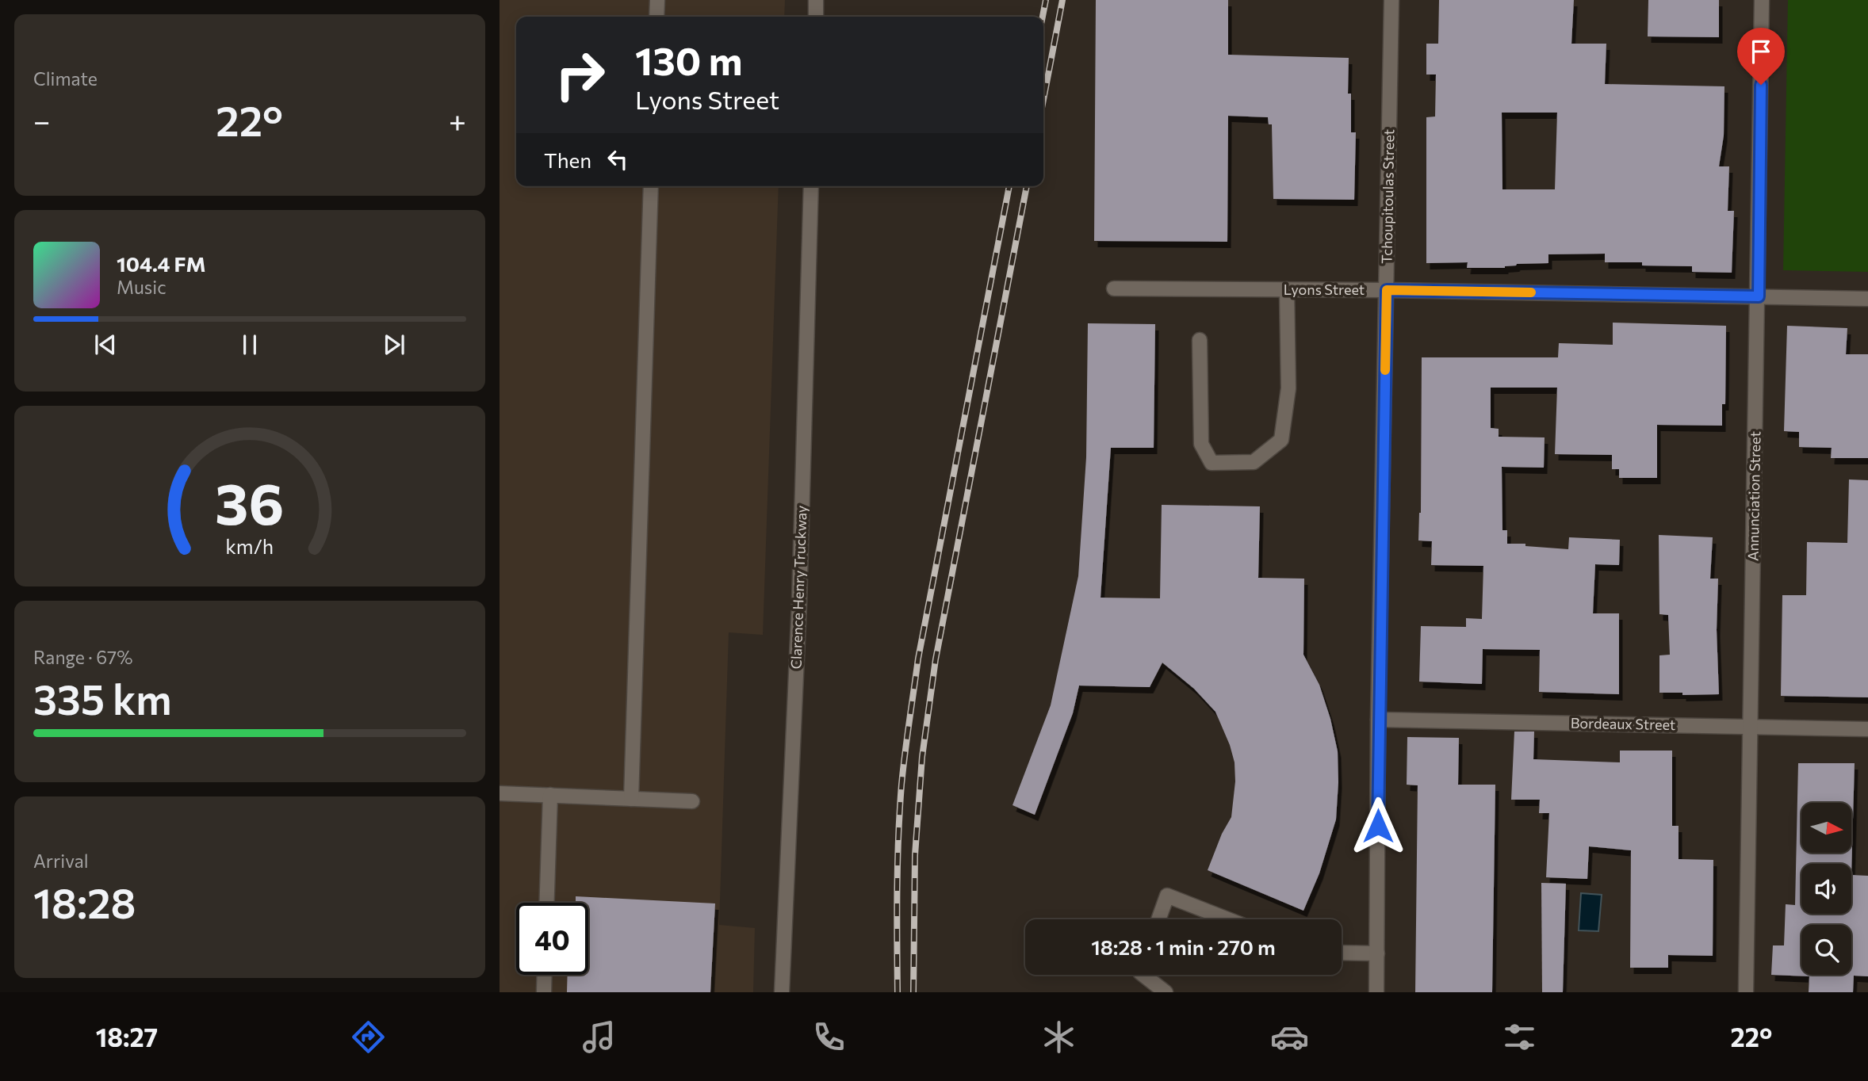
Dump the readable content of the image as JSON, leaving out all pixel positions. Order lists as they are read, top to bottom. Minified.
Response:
{"streets":{"street":["Tchoupitoulas Street","Lyons Street","Annunciation Street","Clarence Henry Truckway","Bordeaux Street"]},"crossings":[["Tchoupitoulas Street","Lyons Street"],["Tchoupitoulas Street","Bordeaux Street"],["Lyons Street","Annunciation Street"],["Annunciation Street","Bordeaux Street"]],"north":"right","page":{"tile":["Climate",["Range · 67%","335 km"],["Arrival","18:28"]],"turn":["130 m","Lyons Street"],"heat":["−","22°","+"],"then":"Then","song":["104.4 FM","Music"],"limit":"40","trip":"18:28 · 1 min · 270 m","tabs":["18:27","22°"],"gauge":["36","km/h"]}}
